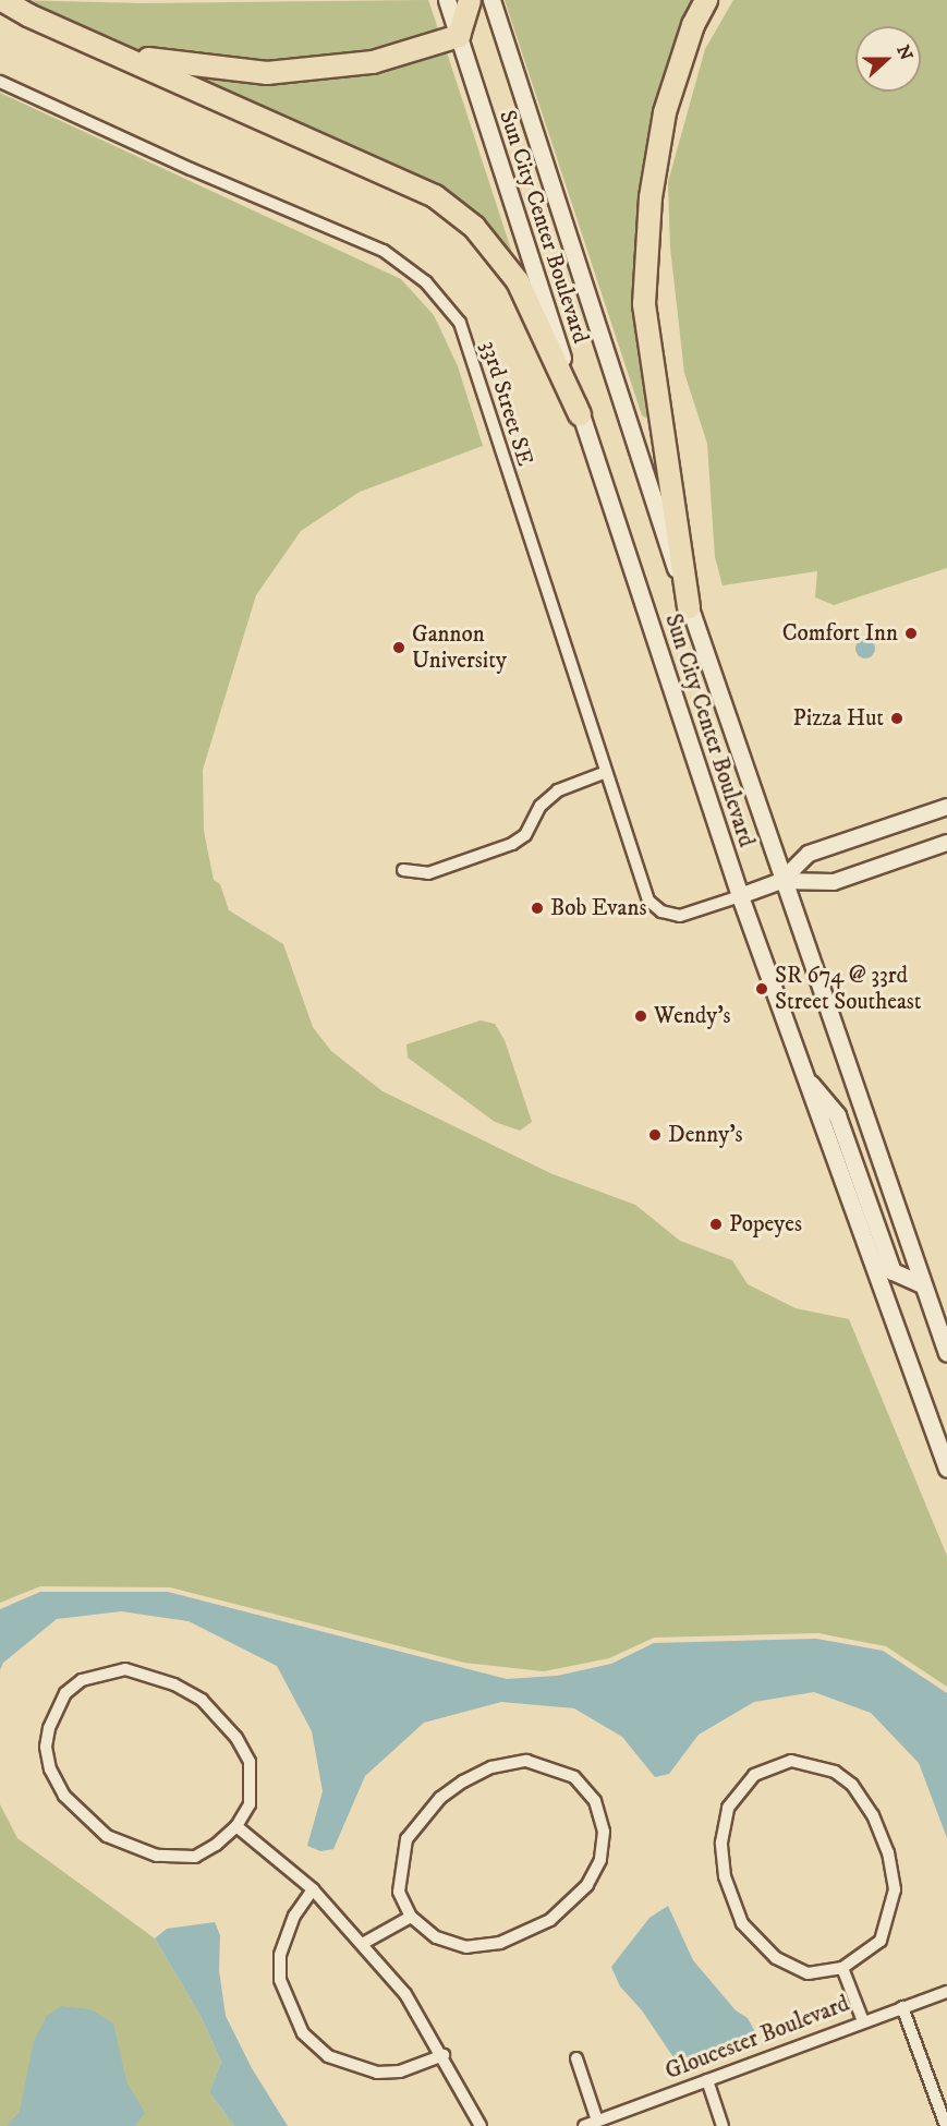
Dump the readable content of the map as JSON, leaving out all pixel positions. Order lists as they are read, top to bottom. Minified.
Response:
{"streets":{"main road":["Sun City Center Boulevard"],"street":["33rd Street SE","Gloucester Boulevard"]},"crossings":[["Sun City Center Boulevard","33rd Street SE"]],"places":["Comfort Inn","Gannon University","Pizza Hut","Bob Evans","SR 674 @ 33rd Street Southeast","Wendy's","Denny's","Popeyes"],"north":"right"}
